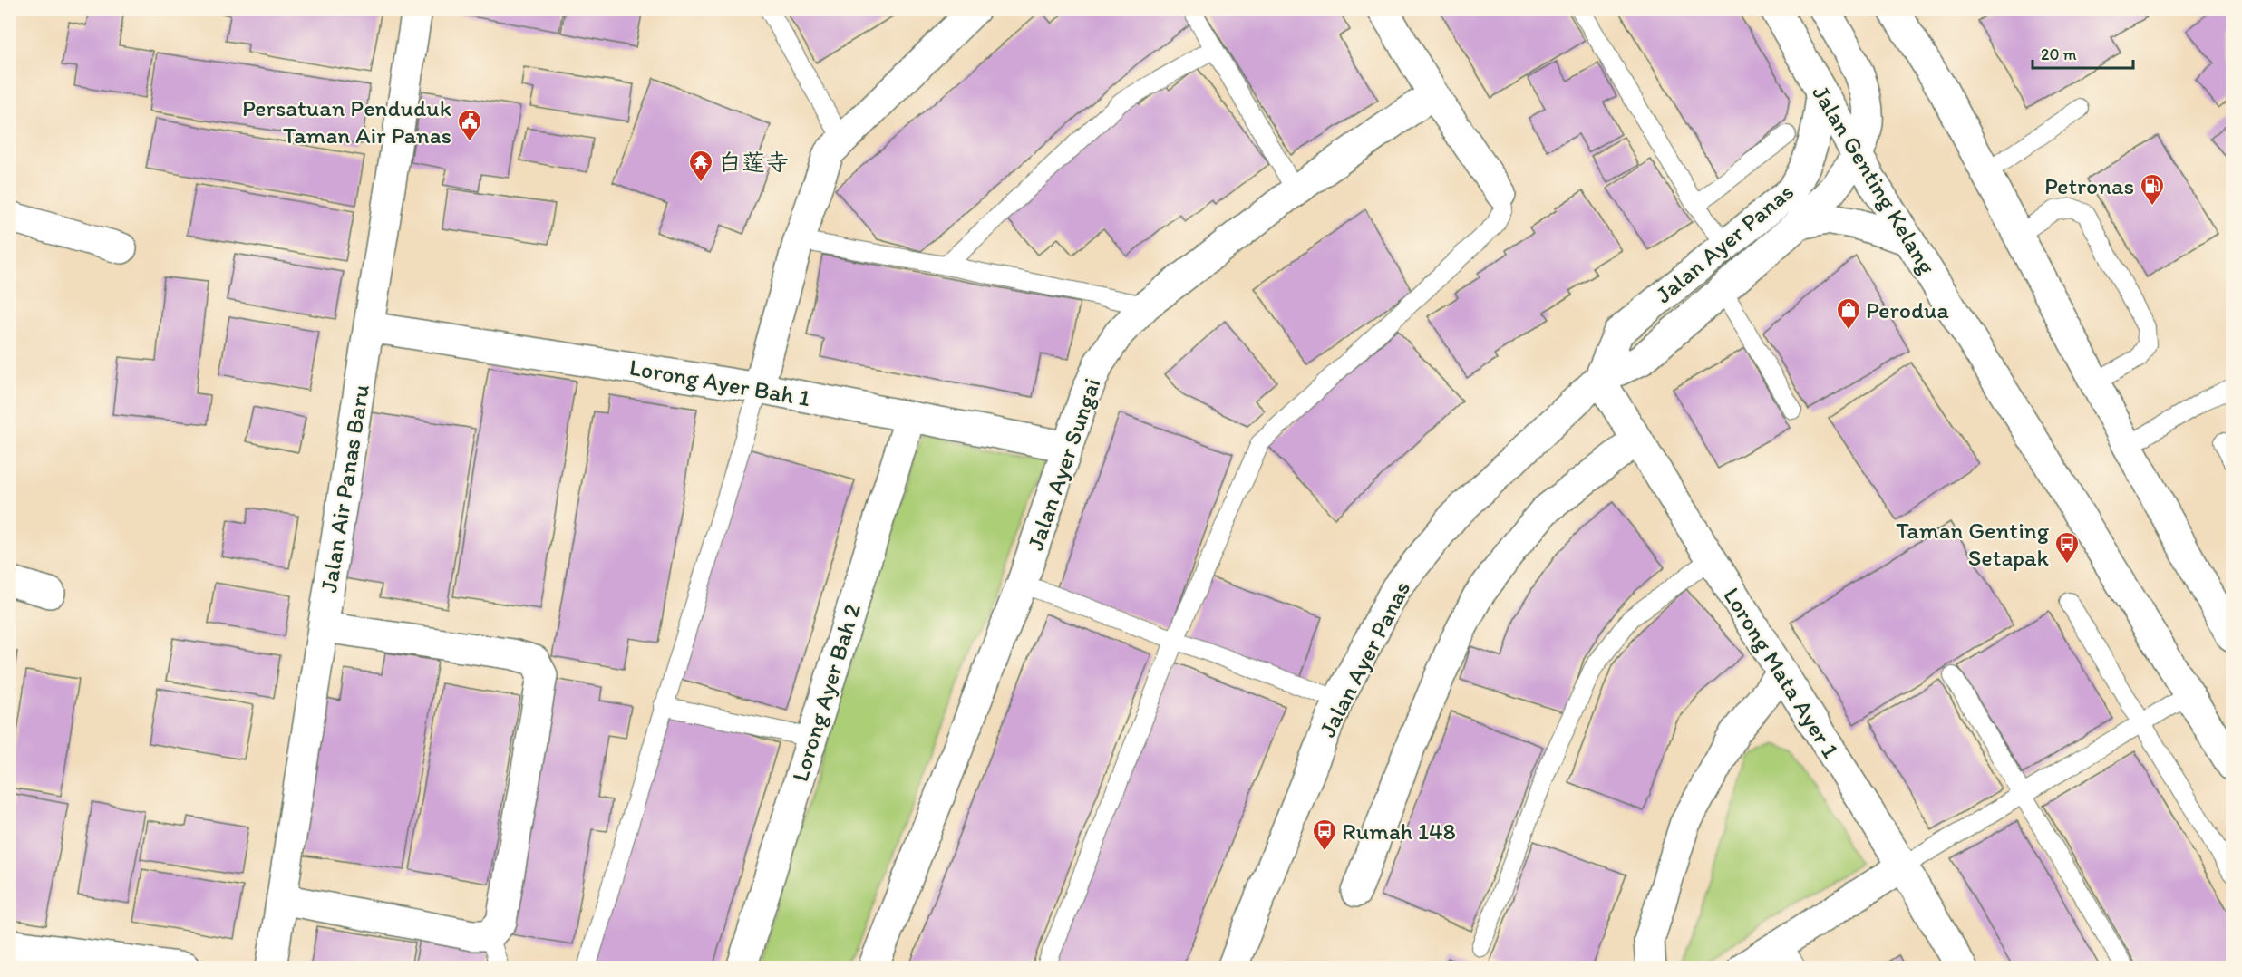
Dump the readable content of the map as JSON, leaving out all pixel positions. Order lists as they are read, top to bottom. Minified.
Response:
{"streets":{"street":["Jalan Genting Kelang","Jalan Ayer Panas","Lorong Ayer Bah 1","Jalan Ayer Sungai","Jalan Air Panas Baru","Lorong Mata Ayer 1","Lorong Ayer Bah 2"]},"crossings":[["Jalan Genting Kelang","Jalan Ayer Panas"],["Jalan Ayer Panas","Lorong Mata Ayer 1"],["Lorong Ayer Bah 1","Jalan Ayer Sungai"],["Lorong Ayer Bah 1","Jalan Air Panas Baru"],["Lorong Ayer Bah 1","Lorong Ayer Bah 2"]],"places":{"public building":["Persatuan Penduduk Taman Air Panas"],"temple":["白莲寺"],"fuel station":["Petronas"],"shop":["Perodua"],"bus stop":["Taman Genting Setapak","Rumah 148"]},"scale_bar":"20 m"}
